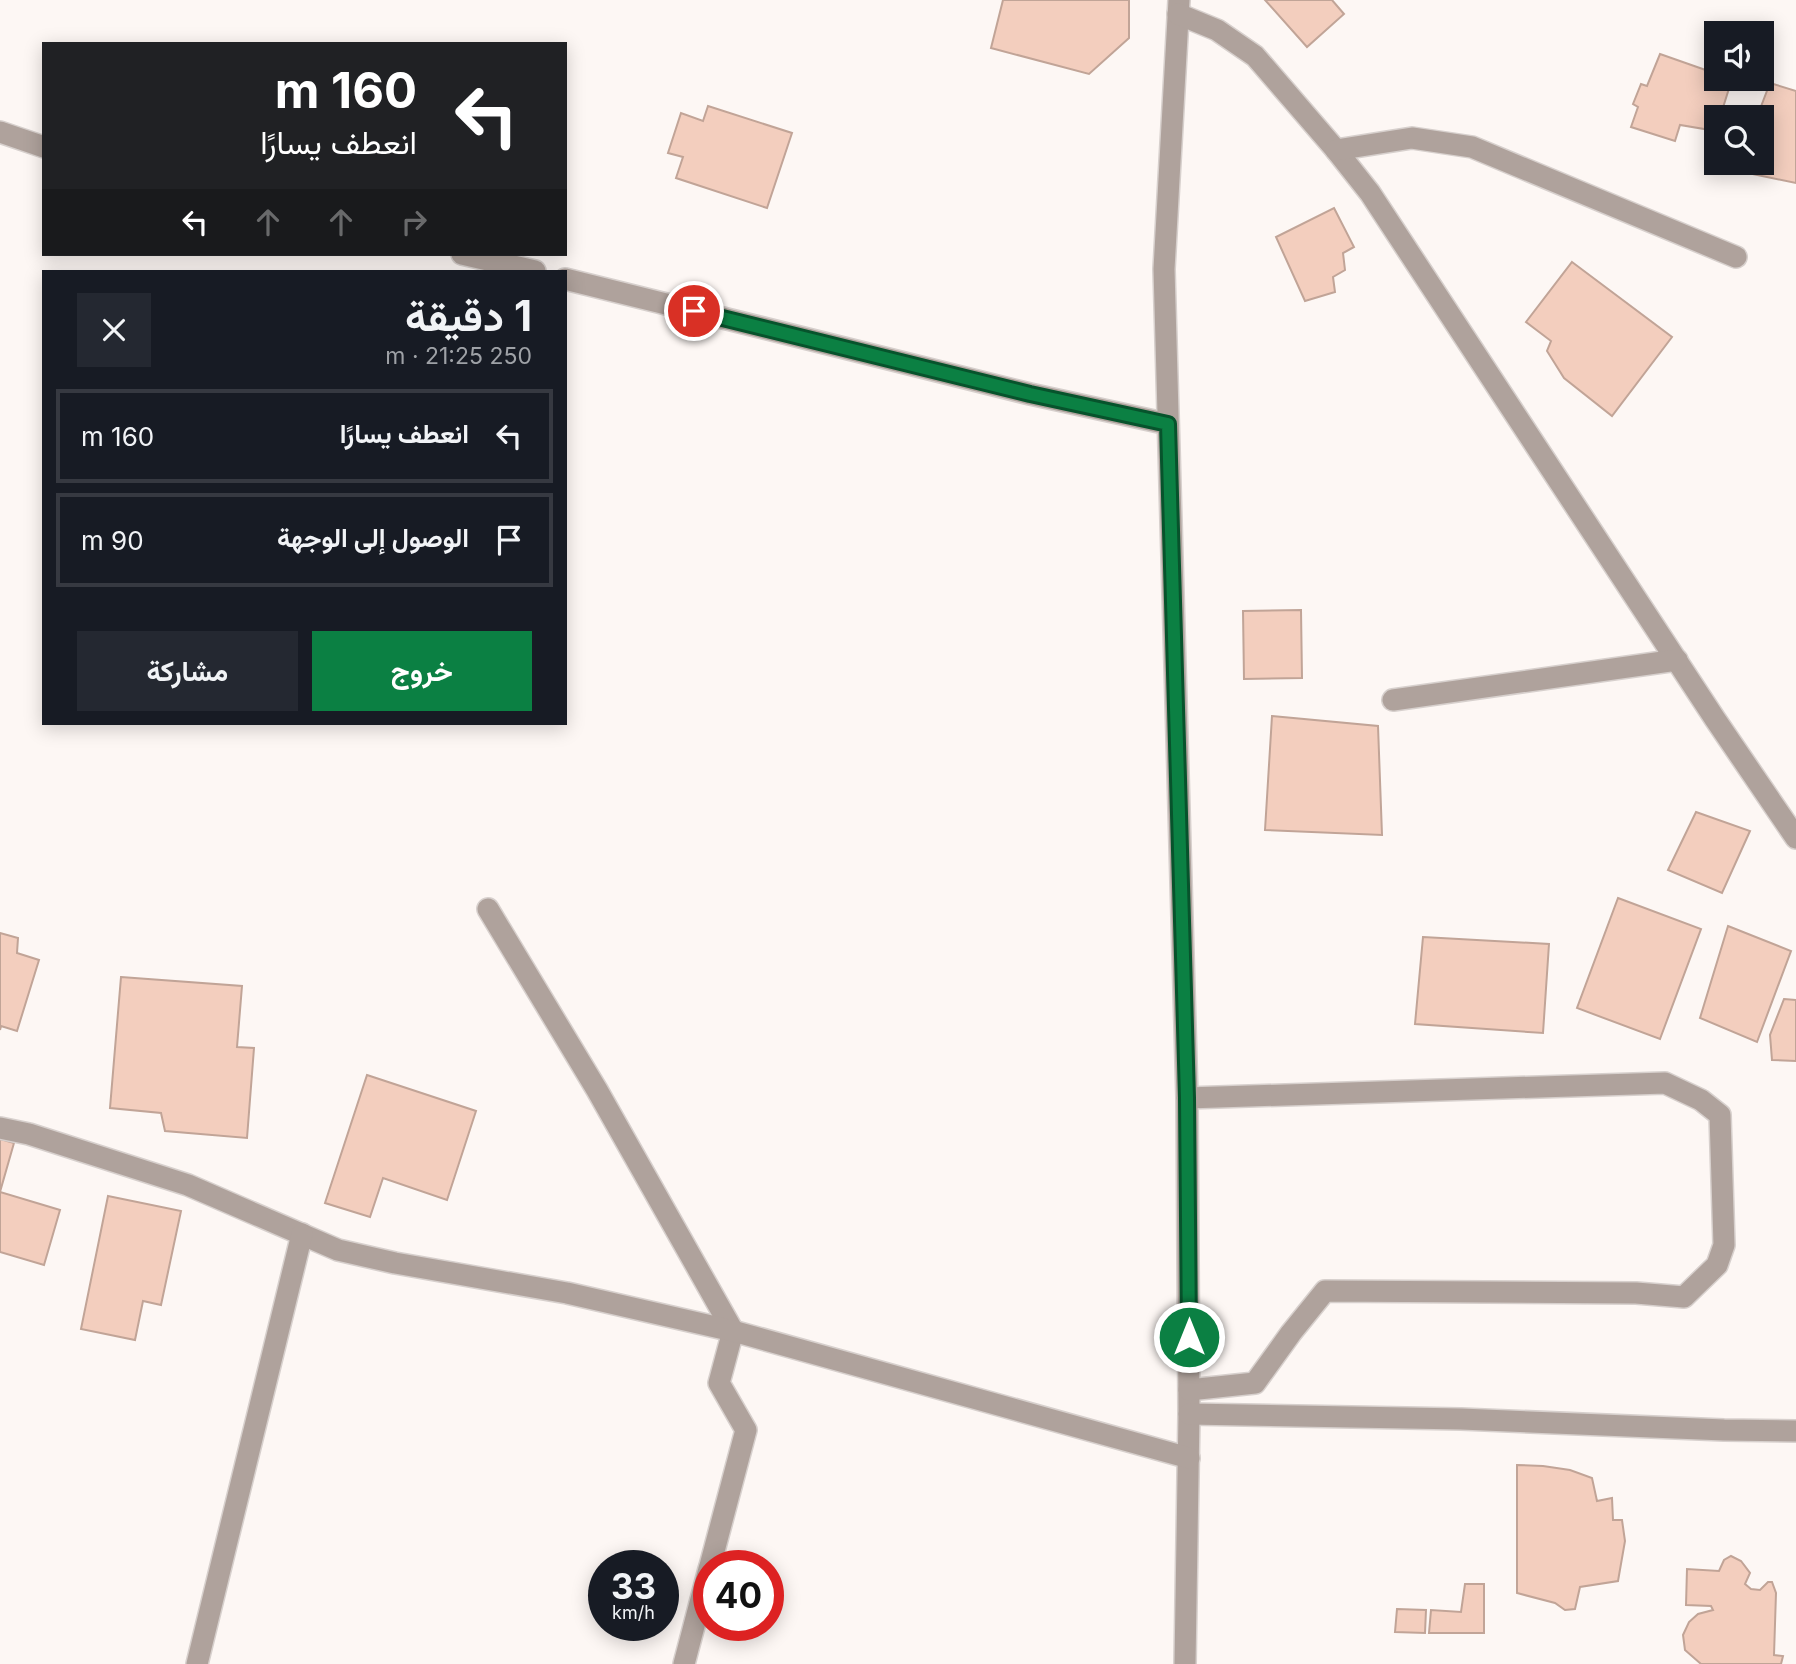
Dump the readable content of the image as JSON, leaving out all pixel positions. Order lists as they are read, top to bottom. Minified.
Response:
{"page":{"turn":["160 m","انعطف يسارًا"],"heading":["1 دقيقة","250 m · 21:25"],"list":[{"name":"انعطف يسارًا","value":"160 m"},{"name":"الوصول إلى الوجهة","value":"90 m"}],"buttons":["خروج","مشاركة"],"speed":"33 km/h","limit":"40"}}
